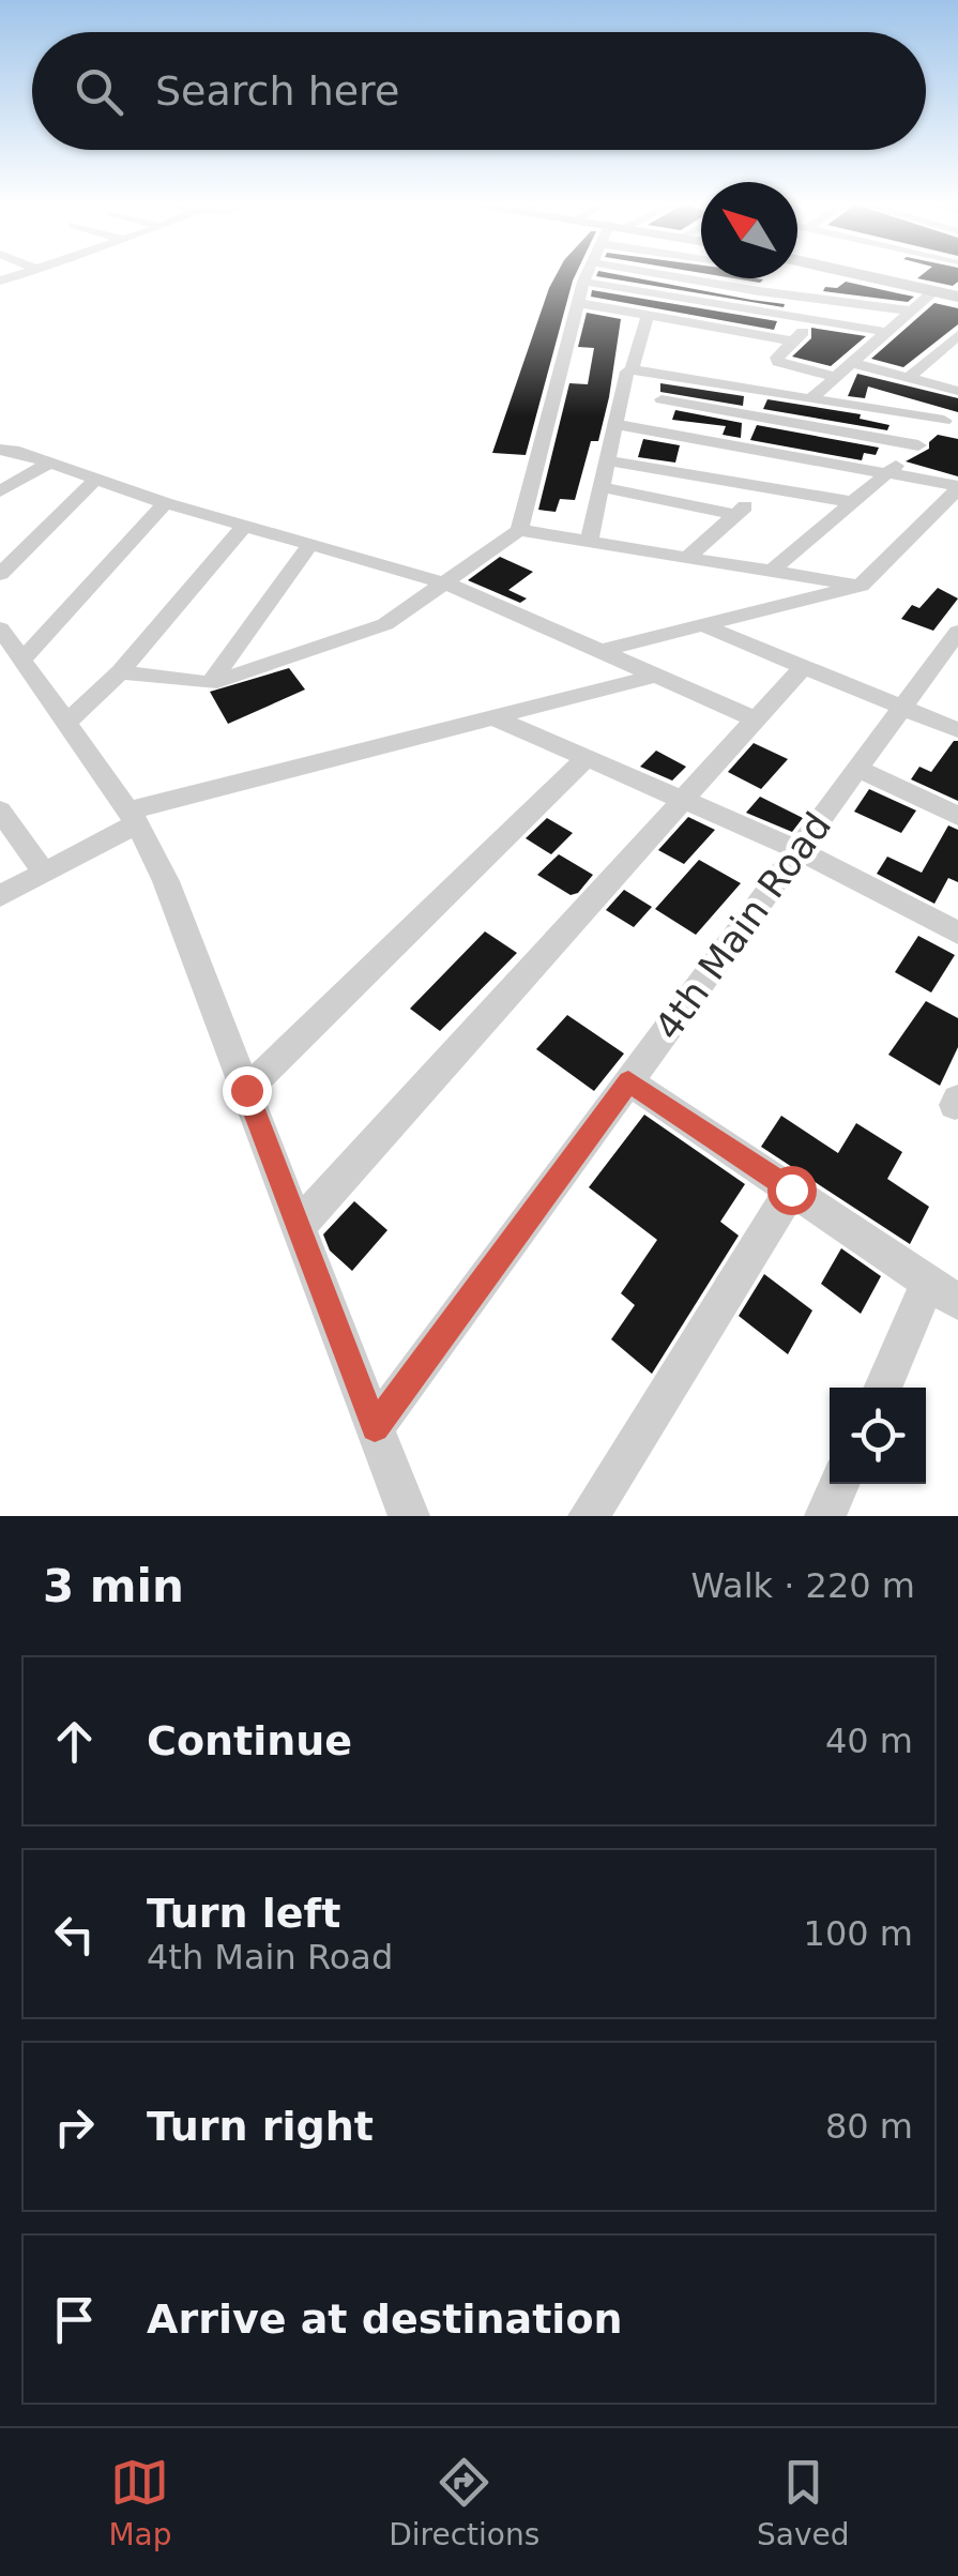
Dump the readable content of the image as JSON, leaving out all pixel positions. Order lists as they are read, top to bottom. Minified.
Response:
{"streets":{"street":["4th Main Road"]},"north":"top left","page":{"search":"Search here","heading":["3 min","Walk · 220 m"],"list":[["Continue","40 m"],["Turn left","4th Main Road","100 m"],["Turn right","80 m"],"Arrive at destination"],"nav":["Map","Directions","Saved"]}}
